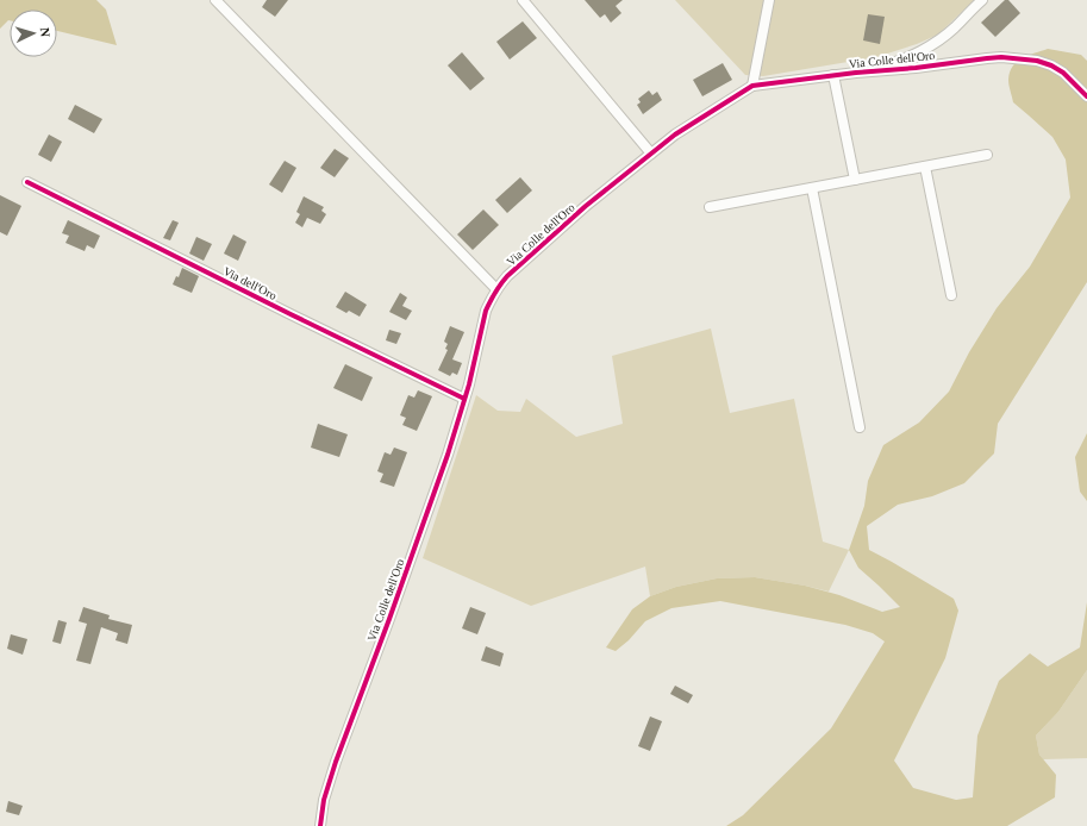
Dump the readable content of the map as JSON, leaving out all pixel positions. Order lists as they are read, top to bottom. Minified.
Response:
{"streets":{"street":["Via Colle dell'Oro","Via dell'Oro"]},"crossings":[["Via Colle dell'Oro","Via dell'Oro"]],"north":"right"}
